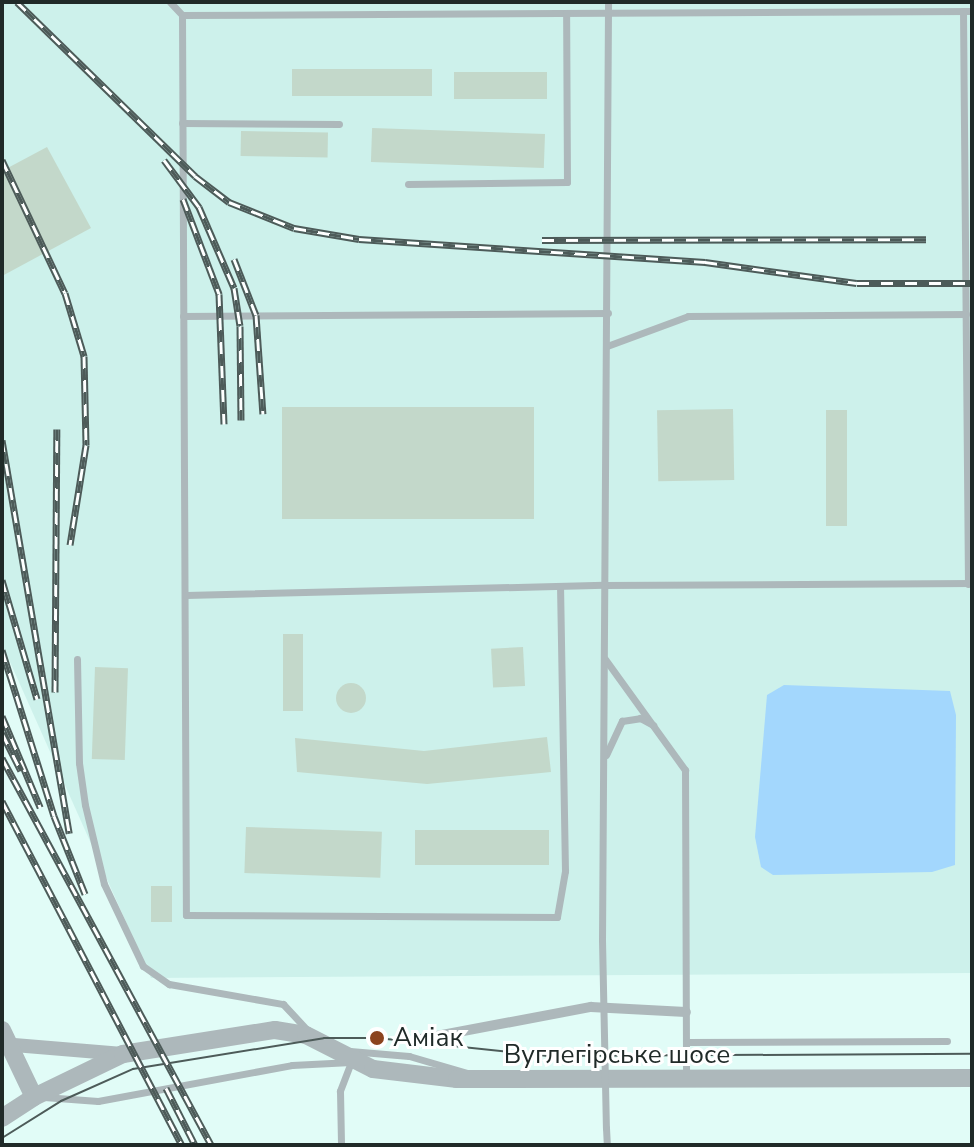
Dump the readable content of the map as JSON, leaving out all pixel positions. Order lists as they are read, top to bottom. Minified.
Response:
{"streets":{"street":["Вуглегірське шосе"]},"places":["Аміак"]}
